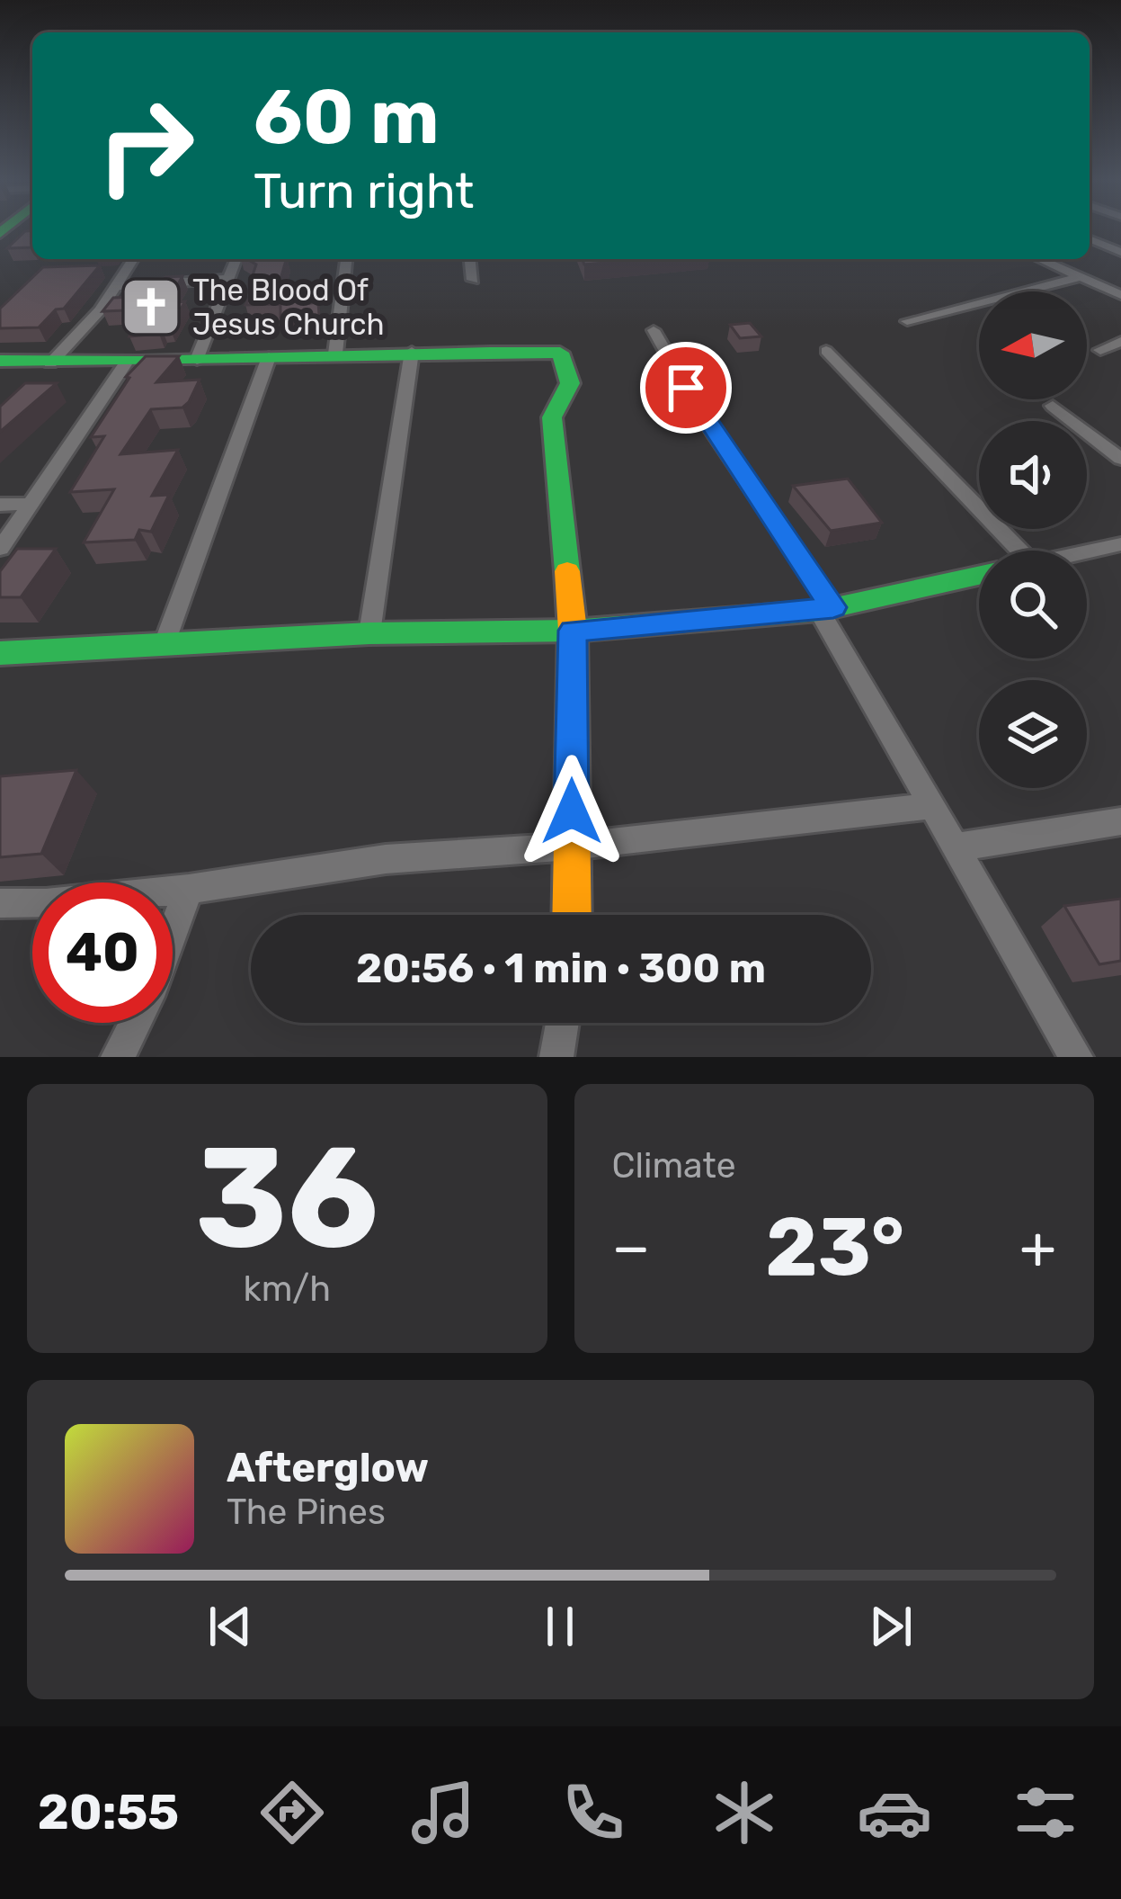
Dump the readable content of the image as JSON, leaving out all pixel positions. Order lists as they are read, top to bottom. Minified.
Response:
{"places":{"church":["The Blood Of Jesus Church"]},"north":"left","page":{"turn":["60 m","Turn right"],"limit":"40","trip":"20:56 · 1 min · 300 m","tile":[["36","km/h"],"Climate"],"heat":["−","23°","+"],"song":["Afterglow","The Pines"],"tabs":"20:55"}}
